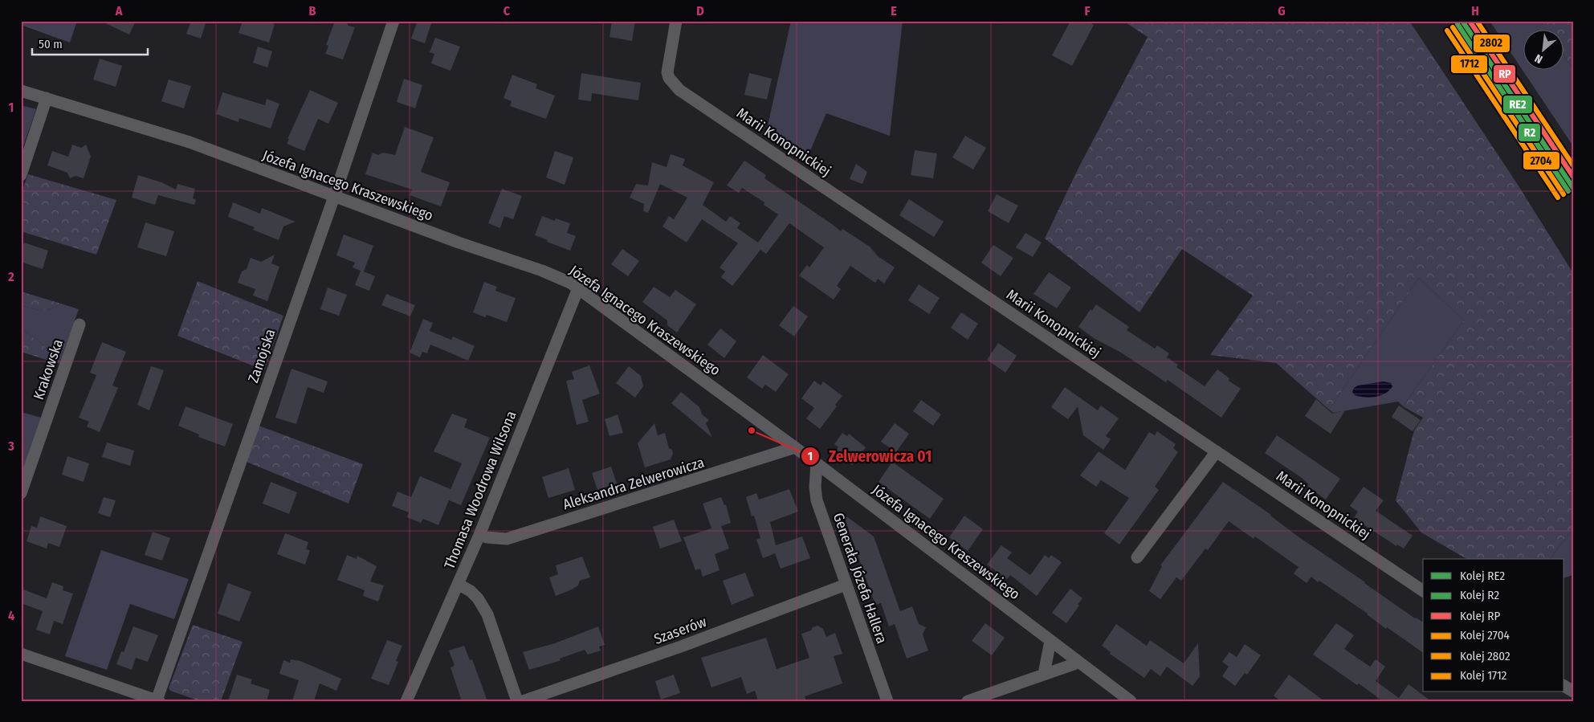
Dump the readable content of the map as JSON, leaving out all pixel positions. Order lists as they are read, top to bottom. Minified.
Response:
{"streets":{"street":["Marii Konopnickiej","Józefa Ignacego Kraszewskiego","Zamojska","Krakowska","Aleksandra Zelwerowicza","Thomasa Woodrowa Wilsona","Generała Józefa Hallera","Szaserów"]},"crossings":[["Józefa Ignacego Kraszewskiego","Zamojska"],["Józefa Ignacego Kraszewskiego","Aleksandra Zelwerowicza"],["Józefa Ignacego Kraszewskiego","Thomasa Woodrowa Wilsona"],["Józefa Ignacego Kraszewskiego","Generała Józefa Hallera"],["Aleksandra Zelwerowicza","Thomasa Woodrowa Wilsona"],["Generała Józefa Hallera","Szaserów"]],"places":["Zelwerowicza 01"],"lines":["rail line RE2","rail line RP","rail line 2802","rail line R2","rail line 2704","rail line 1712"],"legend":["Kolej RE2","Kolej R2","Kolej RP","Kolej 2704","Kolej 2802","Kolej 1712"],"scale_bar":"50 m","north":"bottom left","grid":{"columns":["A","B","C","D","E","F","G","H"],"rows":["1","2","3","4"]}}
